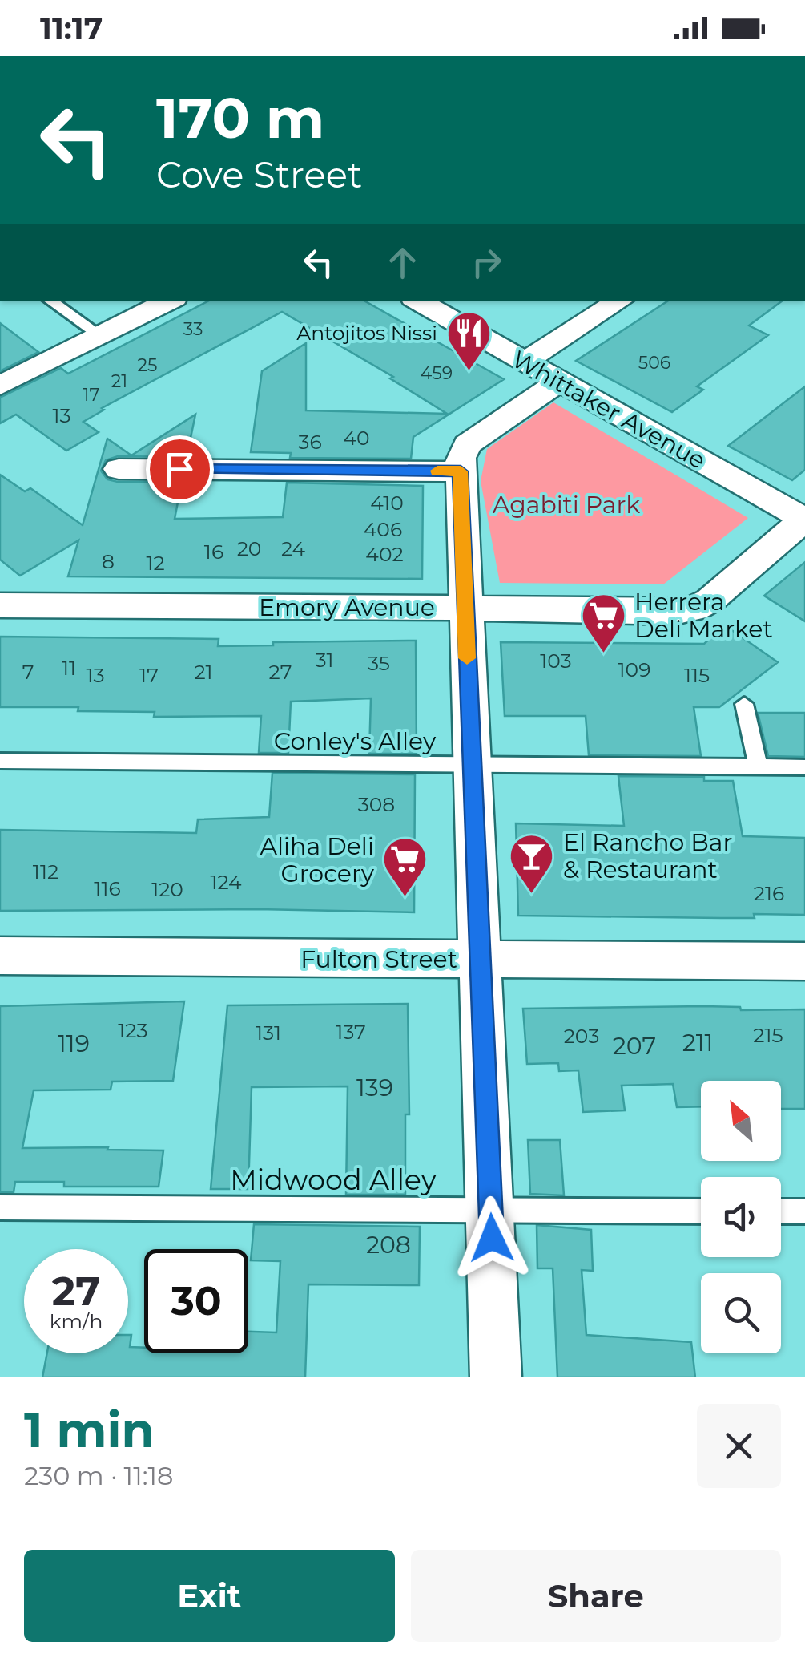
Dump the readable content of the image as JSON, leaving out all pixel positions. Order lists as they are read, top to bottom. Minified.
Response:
{"streets":{"street":["Whittaker Avenue","Emory Avenue","Fulton Street"],"lane":["Conley's Alley","Midwood Alley"]},"crossings":[["Whittaker Avenue","Emory Avenue"]],"parks":["Agabiti Park"],"places":{"restaurant":["Antojitos Nissi"],"supermarket":["Herrera Deli Market","Aliha Deli Grocery"],"bar":["El Rancho Bar & Restaurant"]},"house_numbers":["33","506","25","459","21","17","13","40","36","410","406","20","24","16","402","8","12","31","103","35","11","109","7","21","27","13","17","115","308","112","124","116","120","216","123","137","131","215","203","211","119","207","139","208"],"north":"top left","page":{"status":"11:17","turn":["170 m","Cove Street"],"speed":"27 km/h","limit":"30","heading":["1 min","230 m · 11:18"],"buttons":["Exit","Share"]}}
